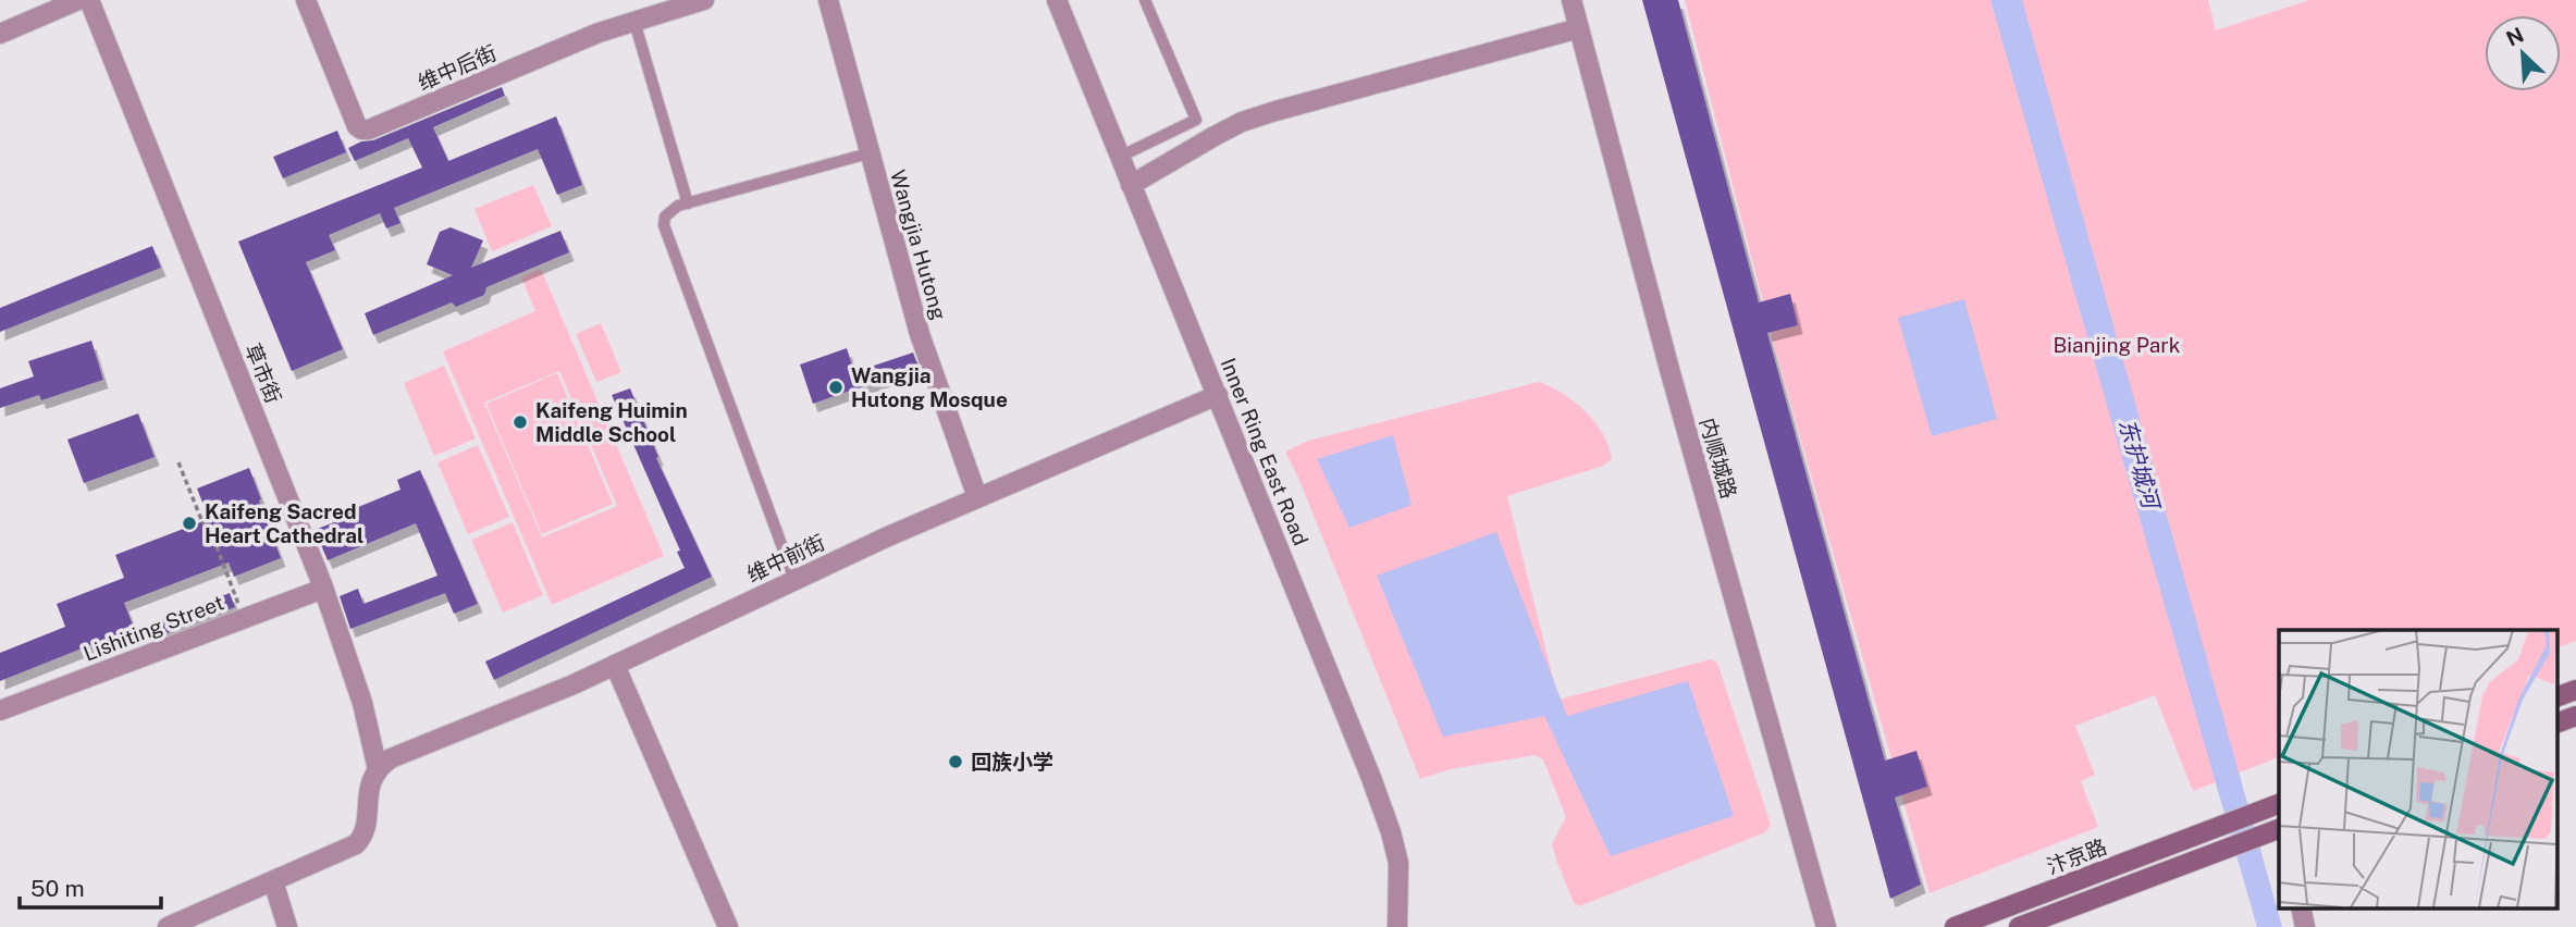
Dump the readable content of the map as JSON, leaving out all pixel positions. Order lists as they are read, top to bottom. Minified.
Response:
{"streets":{"main road":["汴京路"],"street":["维中后街","Wangjia Hutong","草市街","Inner Ring East Road","内顺城路","维中前街","Lishiting Street"]},"crossings":[["Wangjia Hutong","维中前街"],["草市街","维中前街"],["草市街","Lishiting Street"],["Inner Ring East Road","维中前街"]],"water":["东护城河"],"parks":["Bianjing Park"],"places":["Wangjia Hutong Mosque","Kaifeng Huimin Middle School","Kaifeng Sacred Heart Cathedral","回族小学"],"scale_bar":"50 m","north":"top left"}
